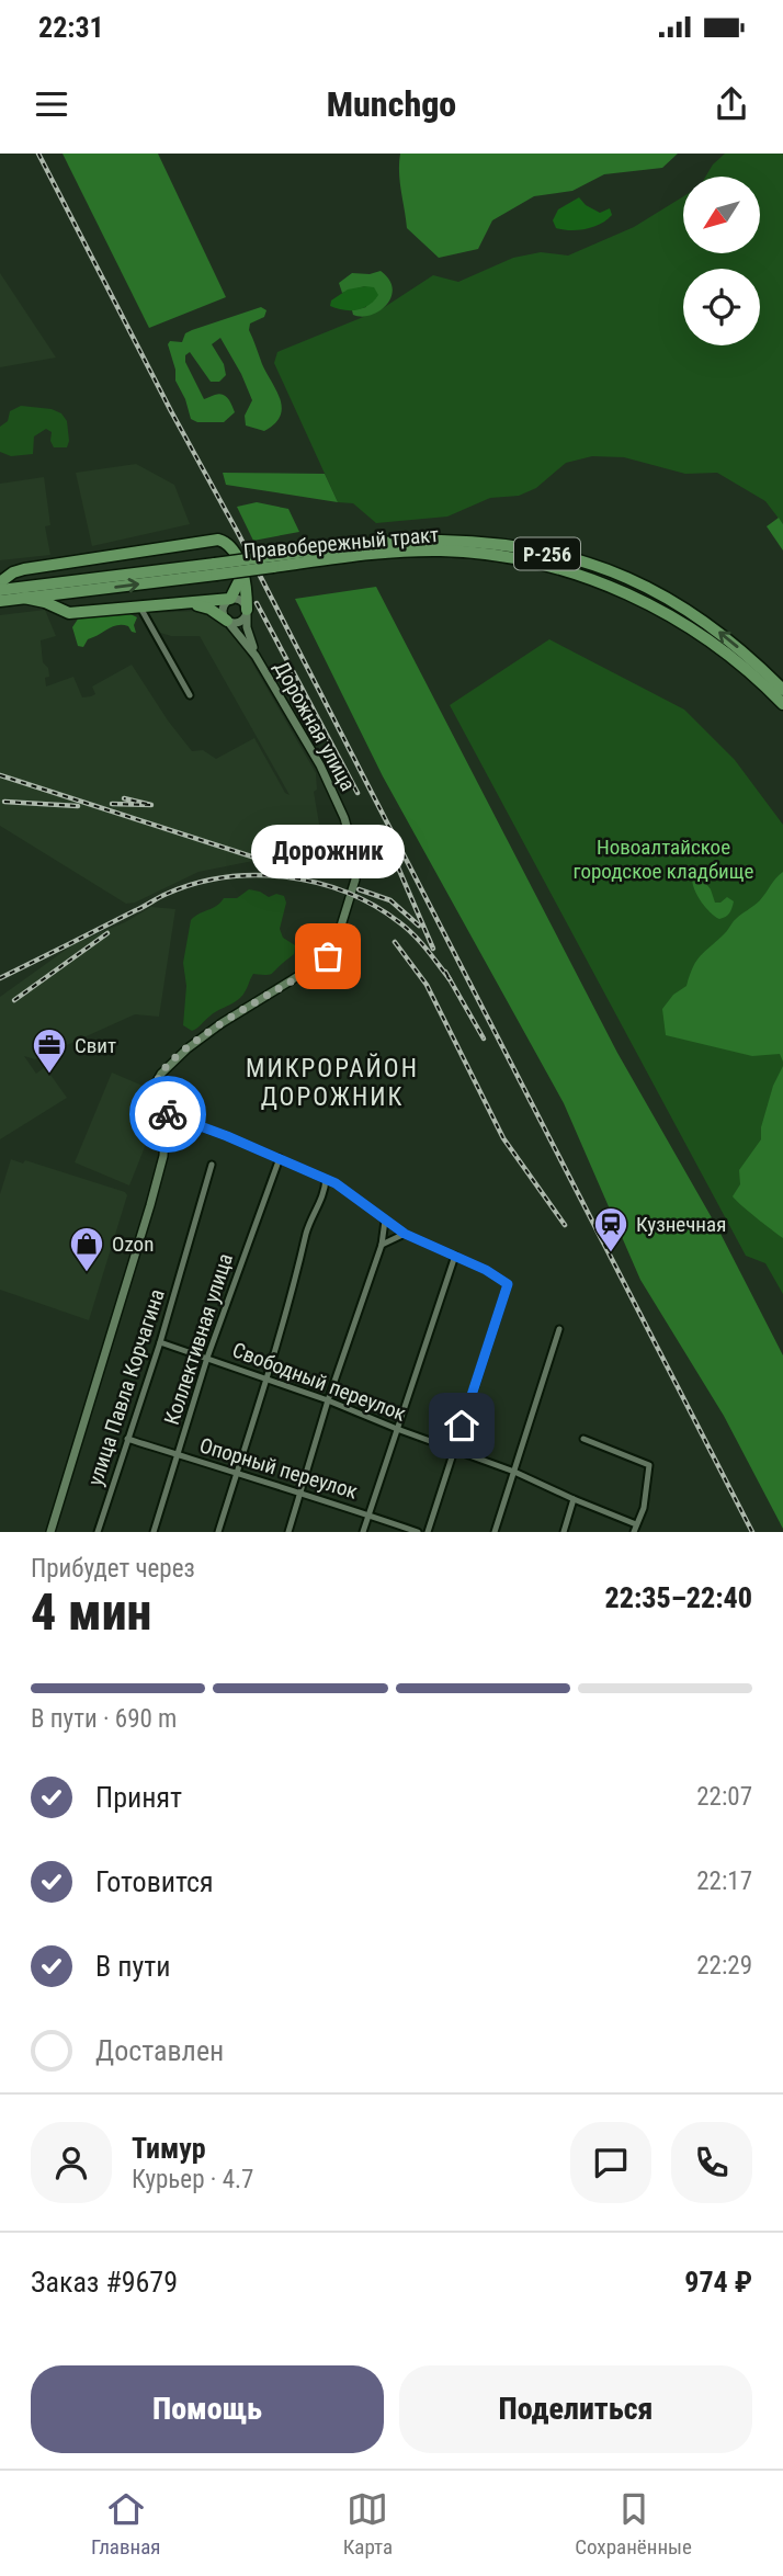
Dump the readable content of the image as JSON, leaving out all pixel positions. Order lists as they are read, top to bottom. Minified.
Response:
{"streets":{"highway":["Правобережный тракт","Р-256"],"street":["Дорожная улица","Коллективная улица","Свободный переулок","улица Павла Корчагина","Опорный переулок"]},"crossings":[["Коллективная улица","Свободный переулок"],["Коллективная улица","Опорный переулок"],["Свободный переулок","улица Павла Корчагина"],["улица Павла Корчагина","Опорный переулок"]],"districts":["МИКРОРАЙОН ДОРОЖНИК"],"parks":["Новоалтайское городское кладбище"],"places":{"other":["Дорожник"],"office":["Свит"],"station":["Кузнечная"],"shop":["Ozon"]},"north":"bottom left","page":{"status":"22:31","header":"Munchgo","bubble":"Дорожник","heading":["4 мин","Прибудет через","22:35–22:40"],"panel":["Тимур","Курьер · 4.7","Заказ #9679","974 ₽"],"bar":"В пути · 690 m","list":[["Принят","22:07"],["Готовится","22:17"],["В пути","22:29"],"Доставлен"],"buttons":["Помощь","Поделиться"],"tabs":["Главная","Карта","Сохранённые"]}}
